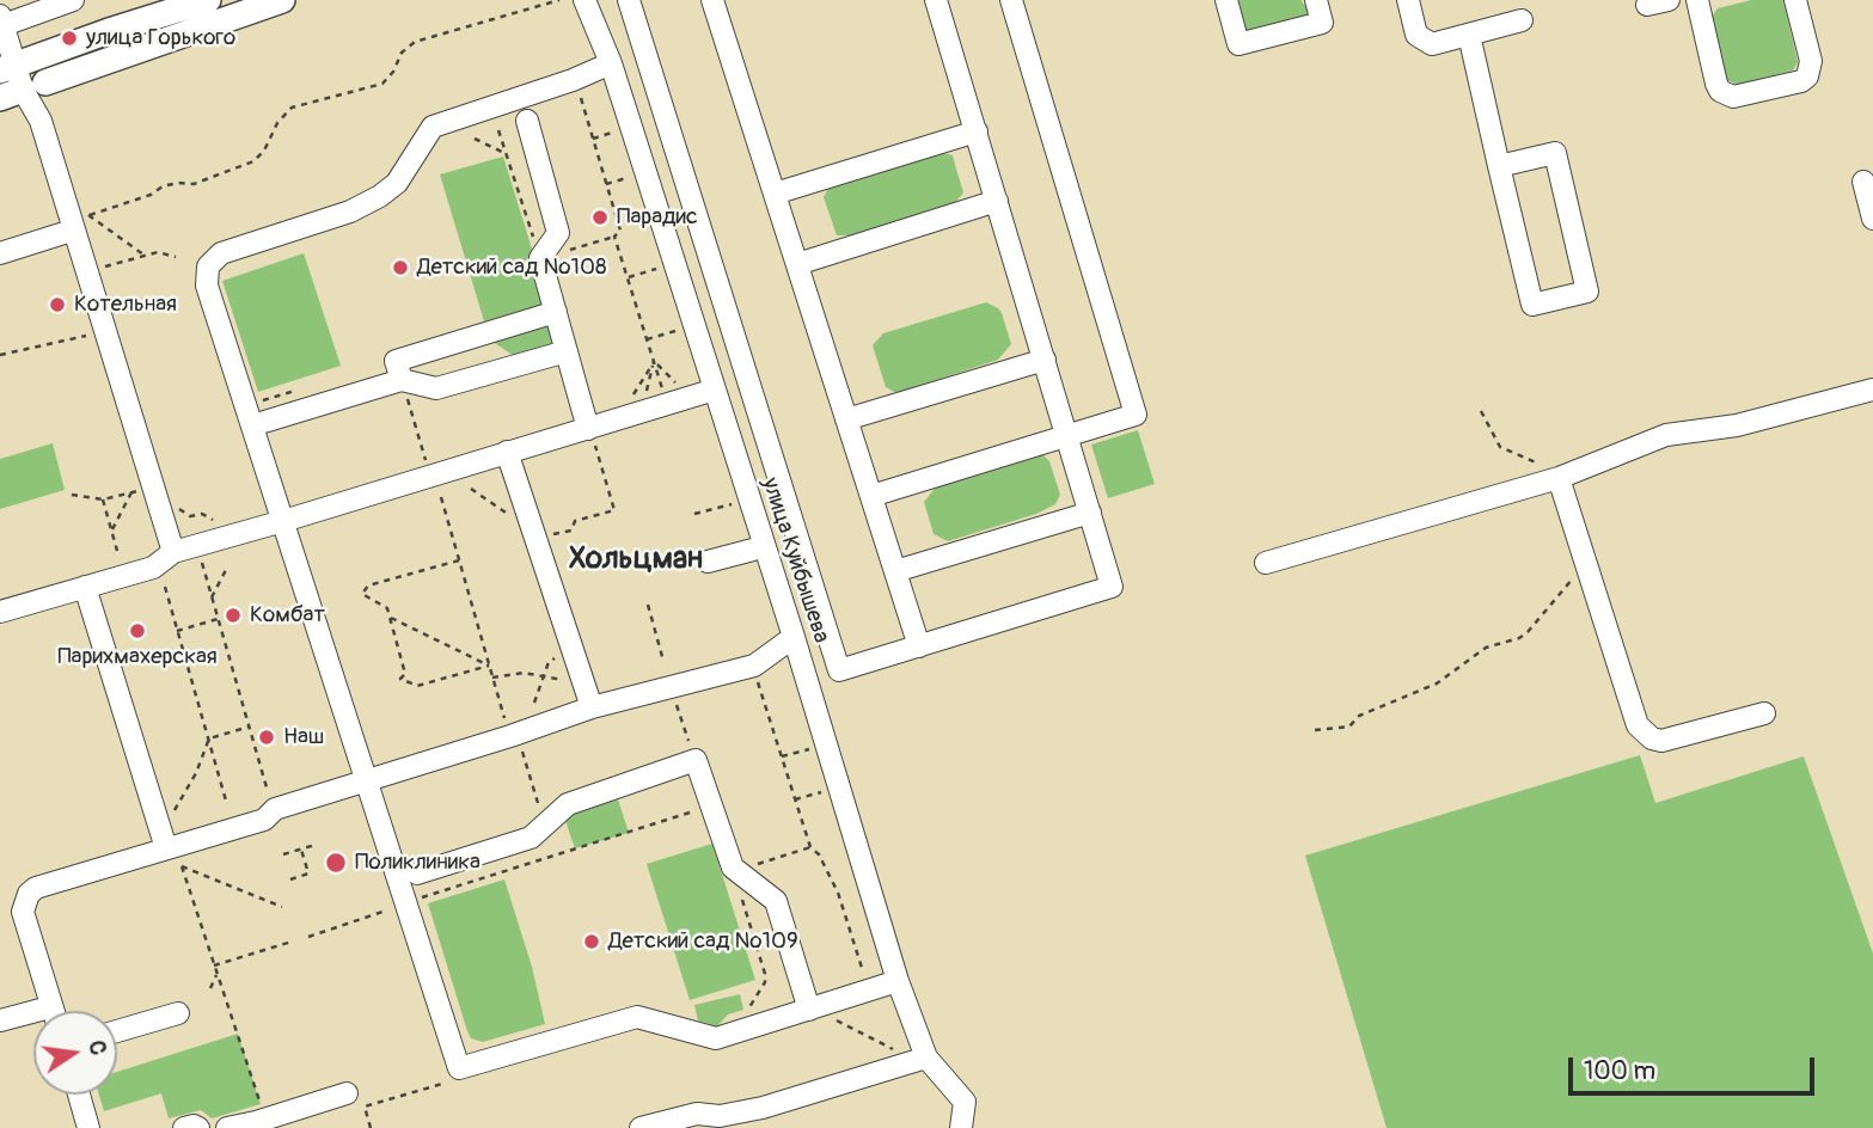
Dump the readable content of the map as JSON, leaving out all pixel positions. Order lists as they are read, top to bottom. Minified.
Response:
{"streets":{"street":["улица Куйбышева"]},"districts":["Хольцман"],"places":["улица Горького","Парадис","Детский сад №108","Котельная","Комбат","Парихмахерская","Наш","Поликлиника","Детский сад №109"],"scale_bar":"100 m","north":"right"}
